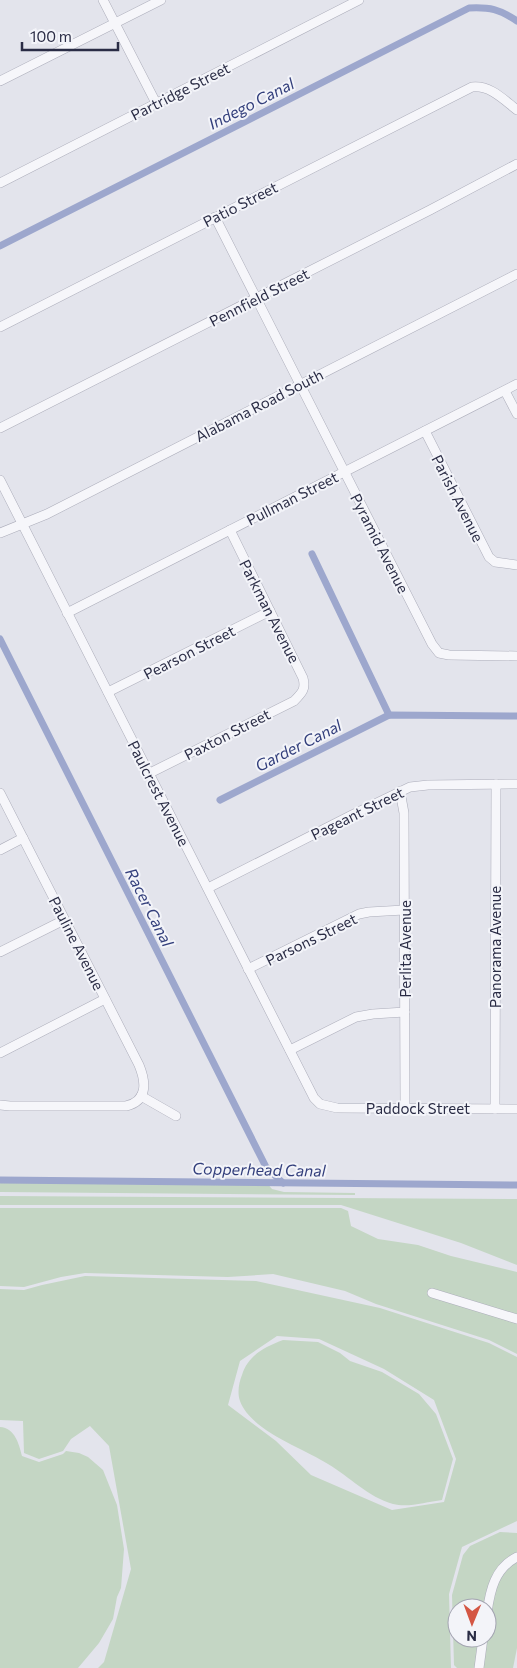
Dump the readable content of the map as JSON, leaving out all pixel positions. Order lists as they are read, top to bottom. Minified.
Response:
{"streets":{"street":["Partridge Street","Patio Street","Pennfield Street","Alabama Road South","Pullman Street","Parish Avenue","Pyramid Avenue","Parkman Avenue","Pearson Street","Paxton Street","Paulcrest Avenue","Pageant Street","Parsons Street","Pauline Avenue","Panorama Avenue","Perlita Avenue","Paddock Street"]},"crossings":[["Patio Street","Pyramid Avenue"],["Pennfield Street","Pyramid Avenue"],["Alabama Road South","Pyramid Avenue"],["Alabama Road South","Paulcrest Avenue"],["Pullman Street","Parish Avenue"],["Pullman Street","Pyramid Avenue"],["Pullman Street","Parkman Avenue"],["Pullman Street","Paulcrest Avenue"],["Parkman Avenue","Pearson Street"],["Parkman Avenue","Paxton Street"],["Pearson Street","Paulcrest Avenue"],["Paxton Street","Paulcrest Avenue"],["Paulcrest Avenue","Pageant Street"],["Paulcrest Avenue","Parsons Street"],["Paulcrest Avenue","Paddock Street"],["Pageant Street","Panorama Avenue"],["Pageant Street","Perlita Avenue"],["Parsons Street","Perlita Avenue"],["Panorama Avenue","Paddock Street"],["Perlita Avenue","Paddock Street"]],"water":["Indego Canal","Garder Canal","Racer Canal","Copperhead Canal"],"scale_bar":"100 m","north":"bottom"}
